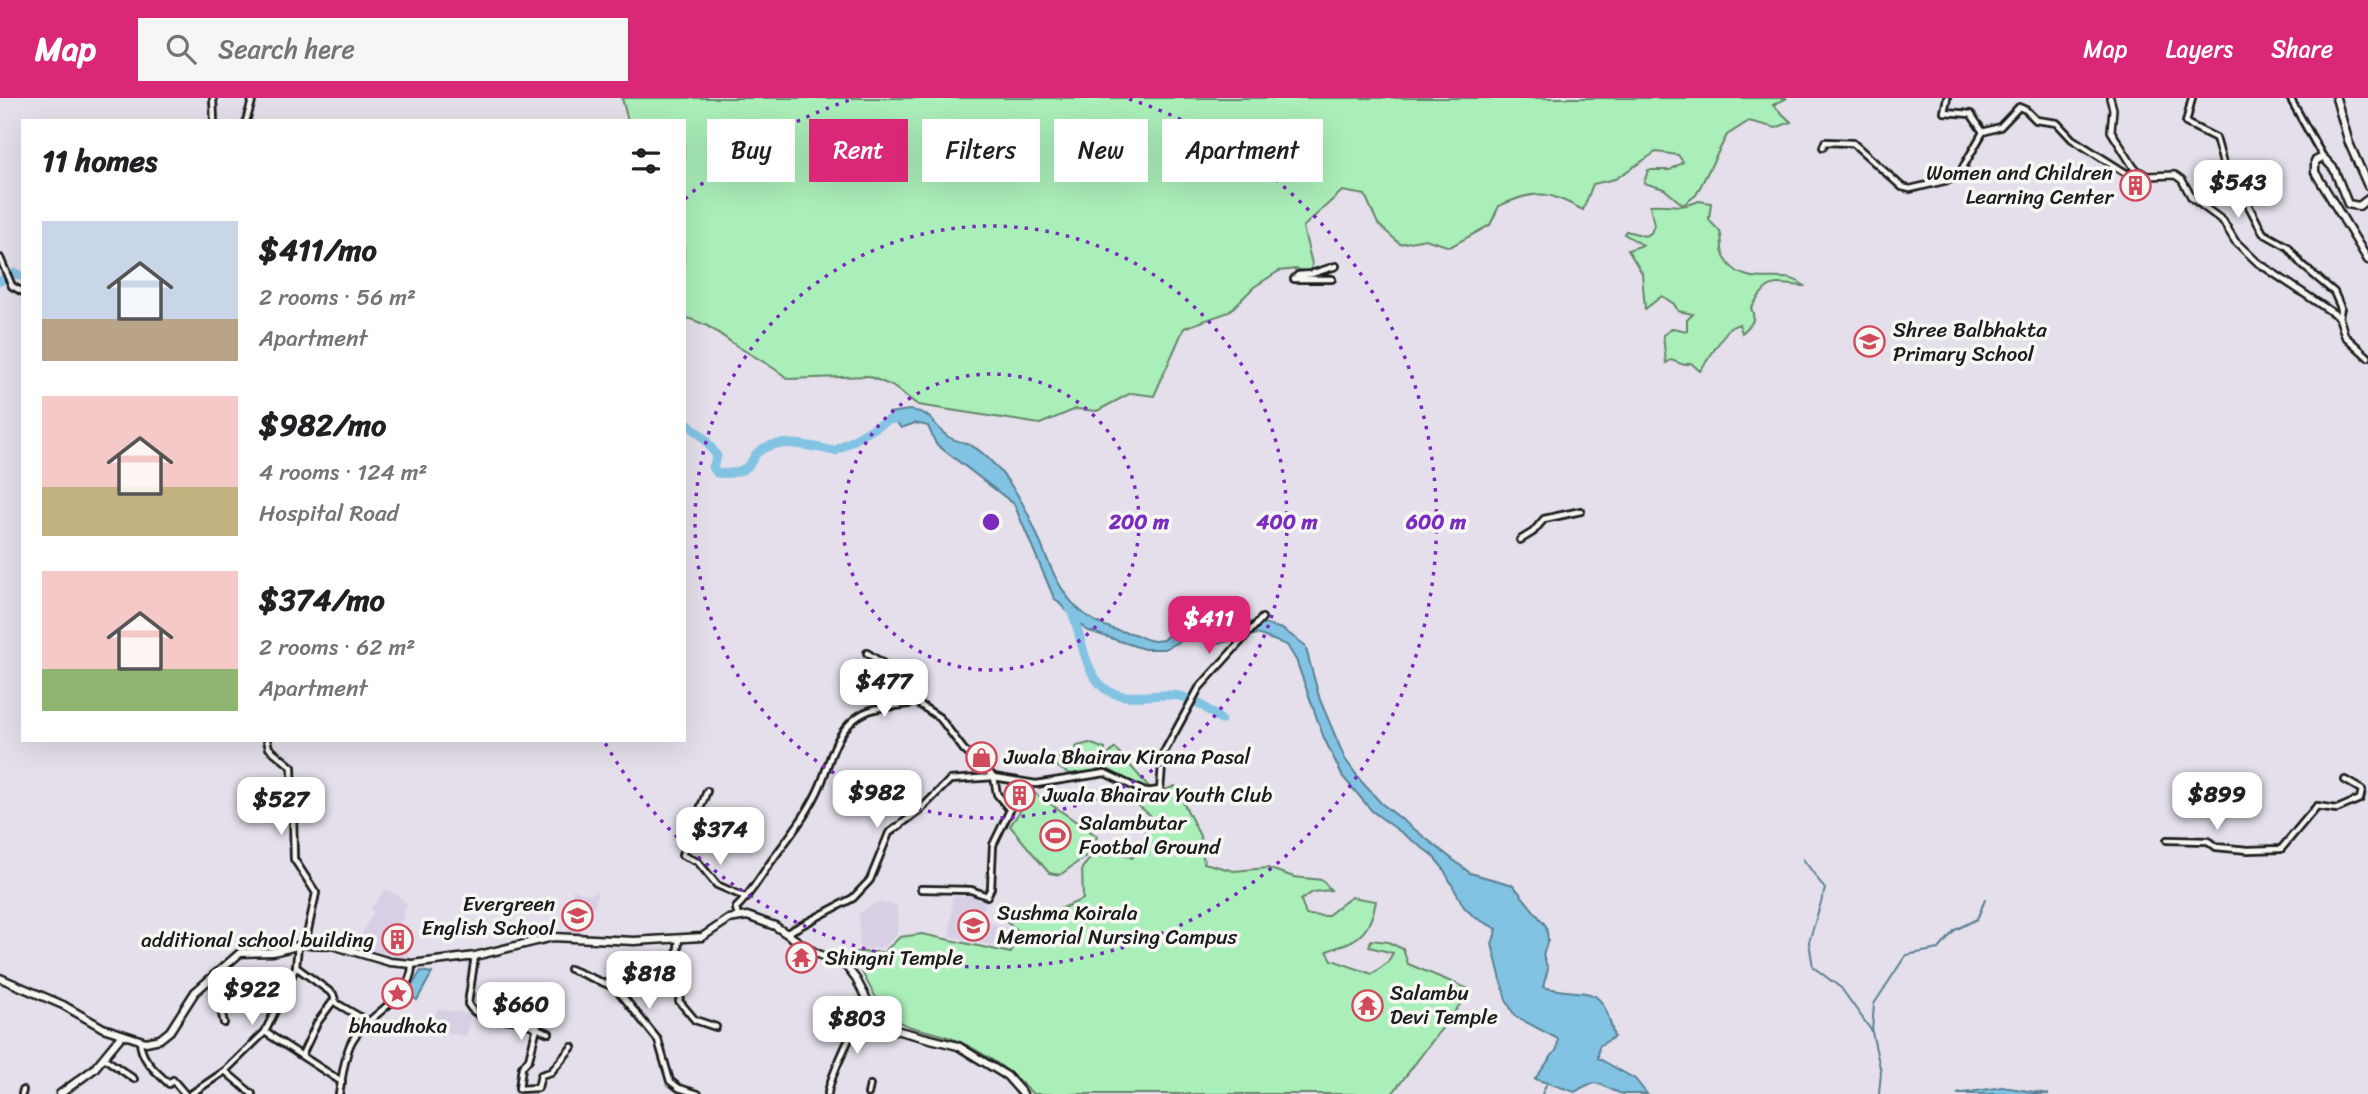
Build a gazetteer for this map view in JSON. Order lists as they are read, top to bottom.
{
  "places": {
    "building": ["Women and Children Learning Center", "Jwala Bhairav Youth Club", "additional school building"],
    "school or university": ["Shree Balbhakta Primary School", "Evergreen English School", "Sushma Koirala Memorial Nursing Campus"],
    "shop": ["Jwala Bhairav Kirana Pasal"],
    "sports": ["Salambutar Footbal Ground"],
    "temple": ["Shingni Temple", "Salambu Devi Temple"],
    "place": ["bhaudhoka"]
  },
  "page": {
    "header": "Map",
    "search": "Search here",
    "nav": ["Map", "Layers", "Share"],
    "chip": [
      "Buy",
      "Rent",
      "Filters",
      "New",
      "Apartment"
    ],
    "heading": "11 homes",
    "price": [
      "$543",
      "$411",
      "$477",
      "$982",
      "$899",
      "$527",
      "$374",
      "$818",
      "$922",
      "$660",
      "$803"
    ],
    "list": [
      {
        "name": "$411/mo",
        "note": "2 rooms · 56 m² · Apartment"
      },
      {
        "name": "$982/mo",
        "note": "4 rooms · 124 m² · Hospital Road"
      },
      {
        "name": "$374/mo",
        "note": "2 rooms · 62 m² · Apartment"
      }
    ]
  },
  "rings": ["200 m", "400 m", "600 m"]
}
